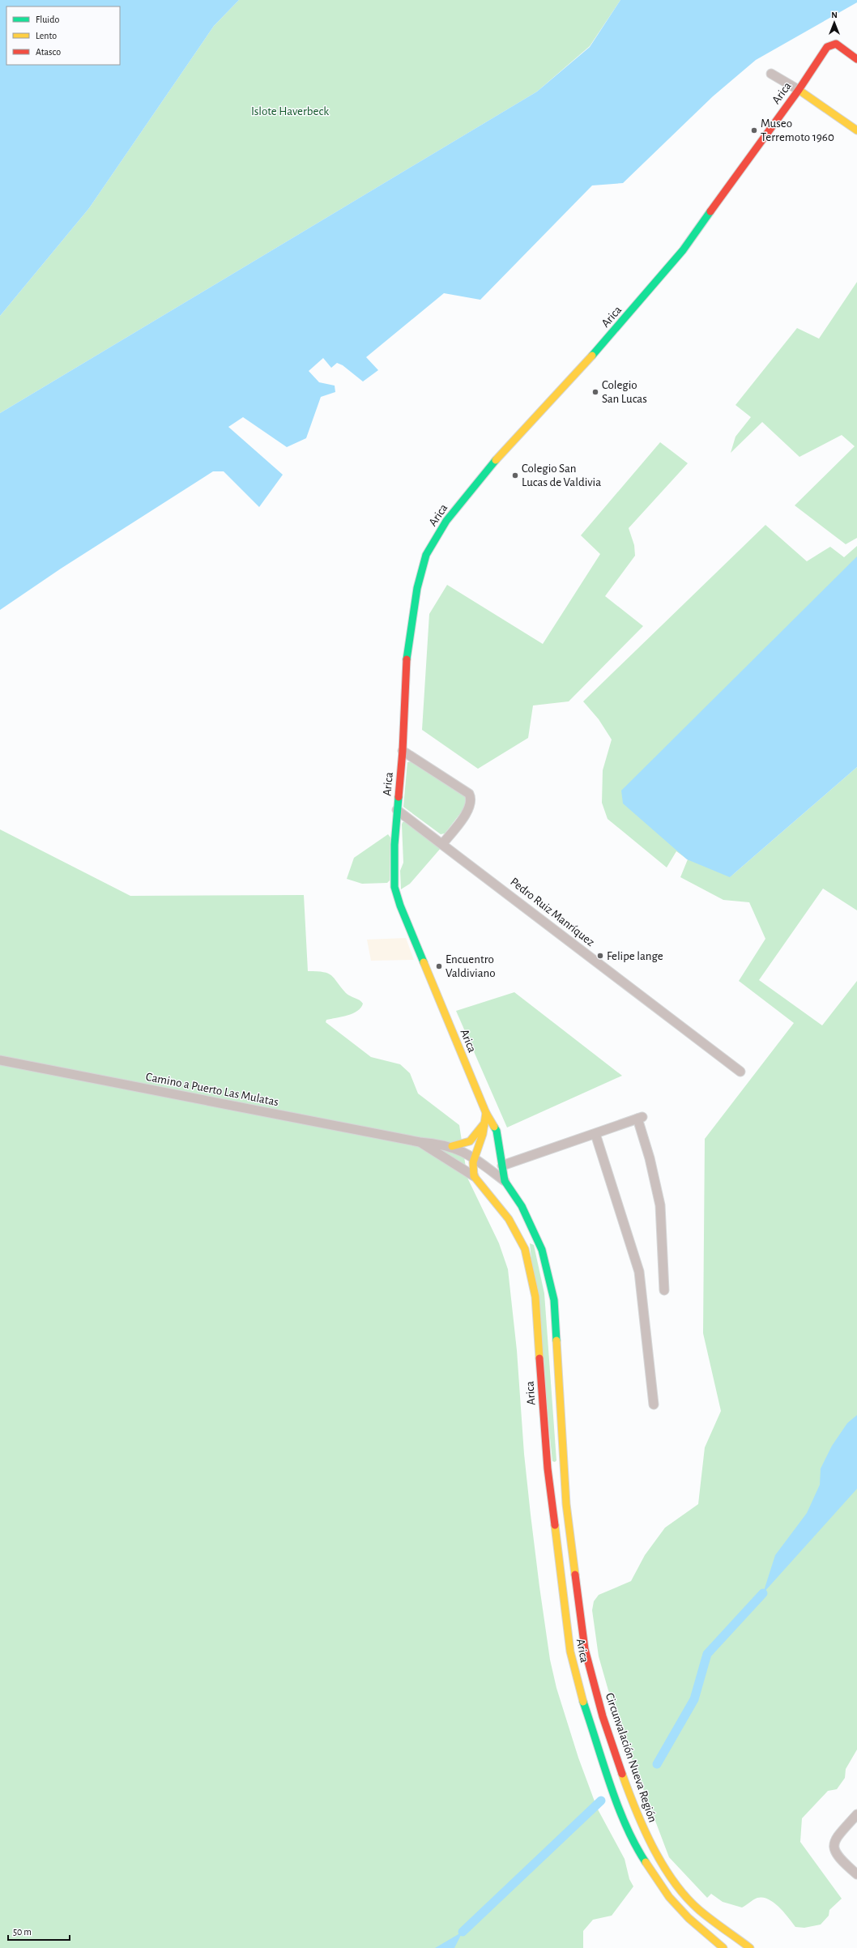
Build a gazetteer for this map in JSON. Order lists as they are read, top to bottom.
{
  "streets": {
    "main road": ["Arica", "Circunvalación Nueva Región"],
    "street": ["Pedro Ruiz Manríquez", "Camino a Puerto Las Mulatas"]
  },
  "crossings": [
    ["Arica", "Pedro Ruiz Manríquez"],
    ["Arica", "Camino a Puerto Las Mulatas"],
    ["Arica", "Circunvalación Nueva Región"]
  ],
  "parks": ["Islote Haverbeck"],
  "places": [
    "Museo Terremoto 1960",
    "Colegio San Lucas",
    "Colegio San Lucas de Valdivia",
    "Felipe lange",
    "Encuentro Valdiviano"
  ],
  "legend": ["Fluido", "Lento", "Atasco"],
  "scale_bar": "50 m",
  "north": "top"
}
